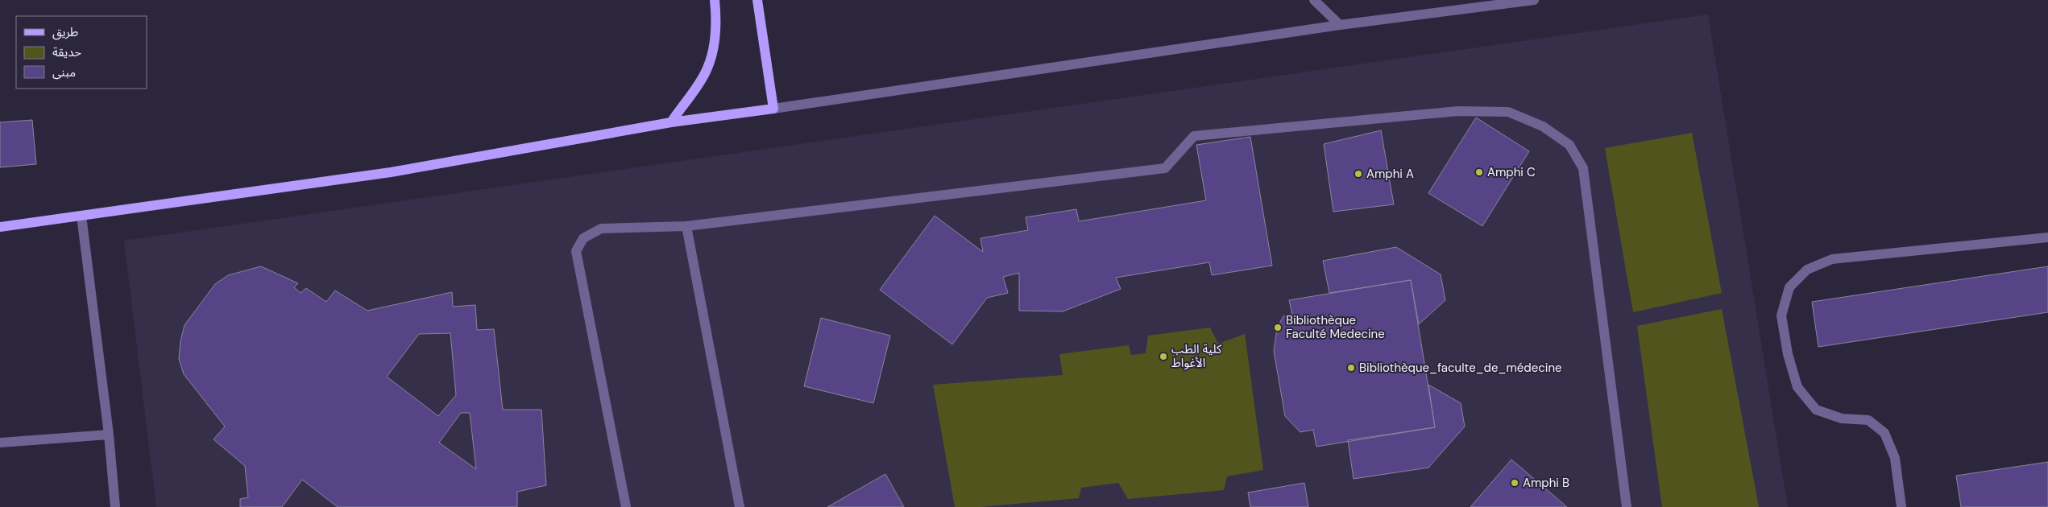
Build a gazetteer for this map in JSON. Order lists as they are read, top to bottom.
{
  "places": [
    "Amphi C",
    "Amphi A",
    "Bibliothèque Faculté Medecine",
    "كلية الطب الأغواط",
    "Bibliothèque_faculte_de_médecine",
    "Amphi B"
  ],
  "legend": ["طريق", "حديقة", "مبنى"]
}
